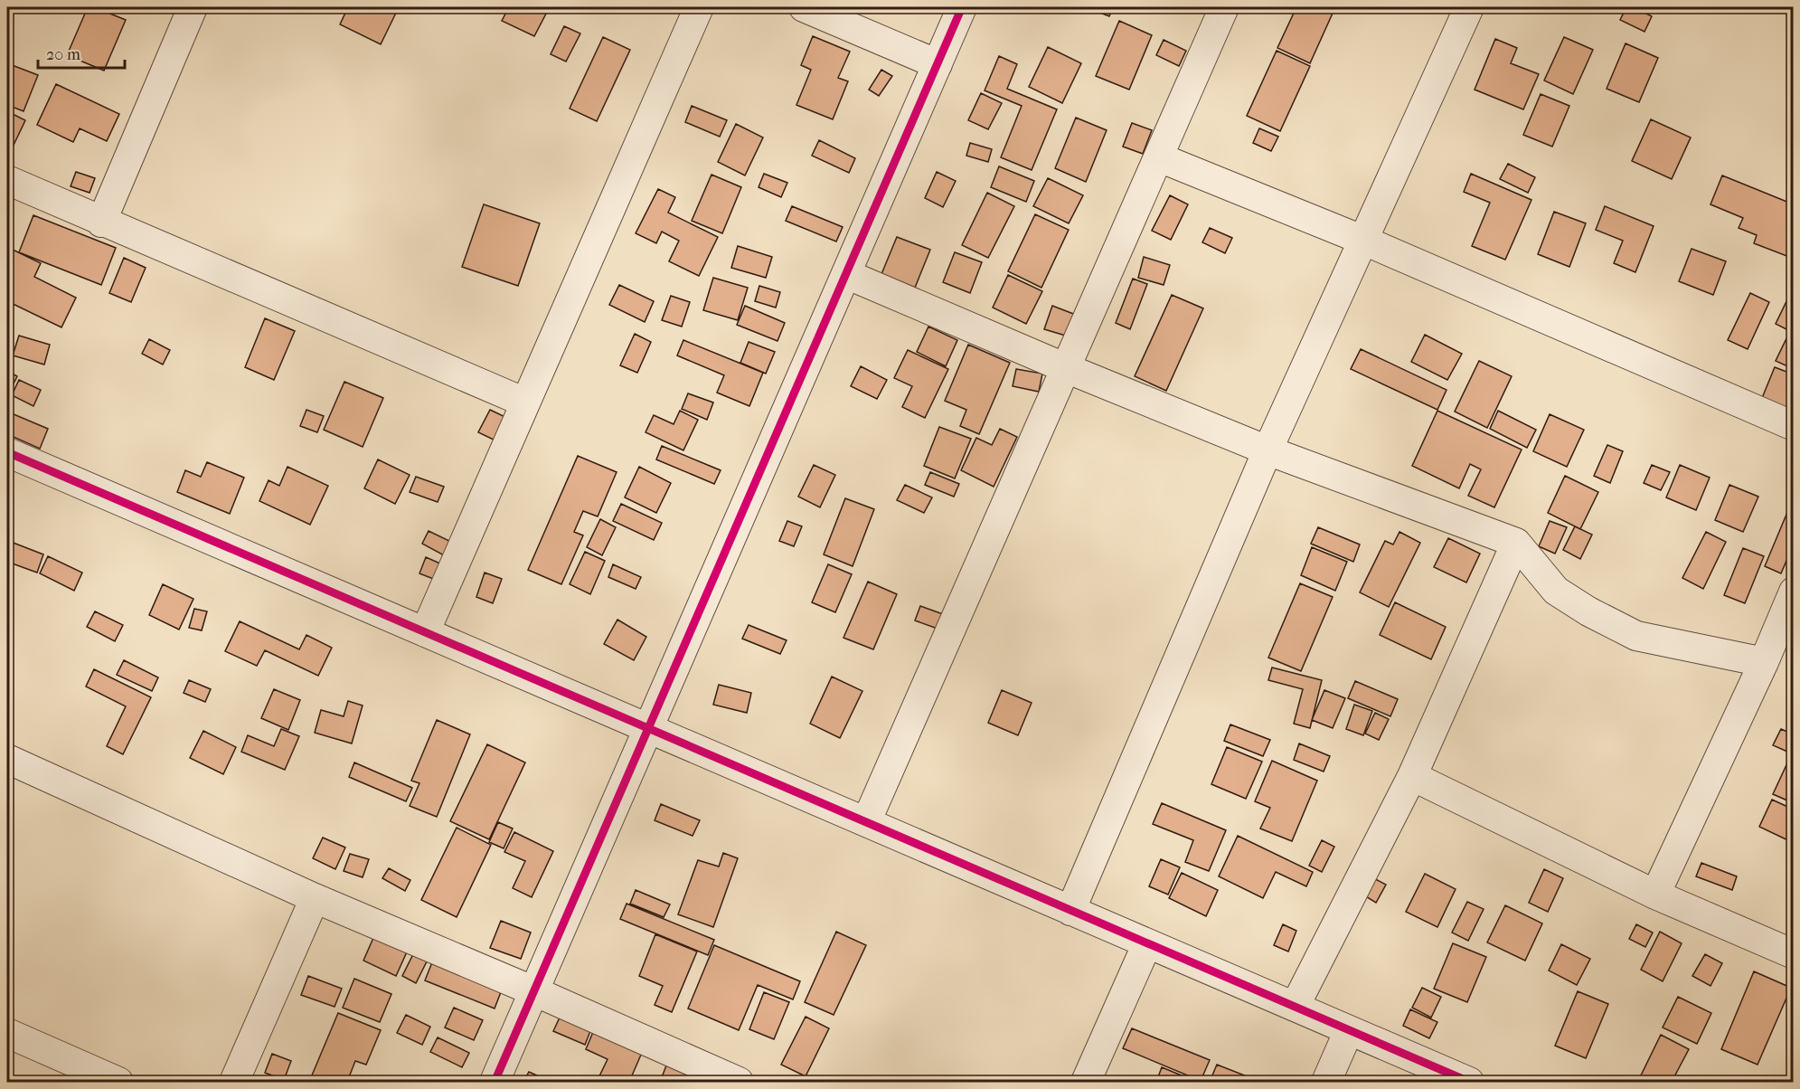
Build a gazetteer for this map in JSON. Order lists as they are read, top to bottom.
{
  "scale_bar": "20 m"
}
